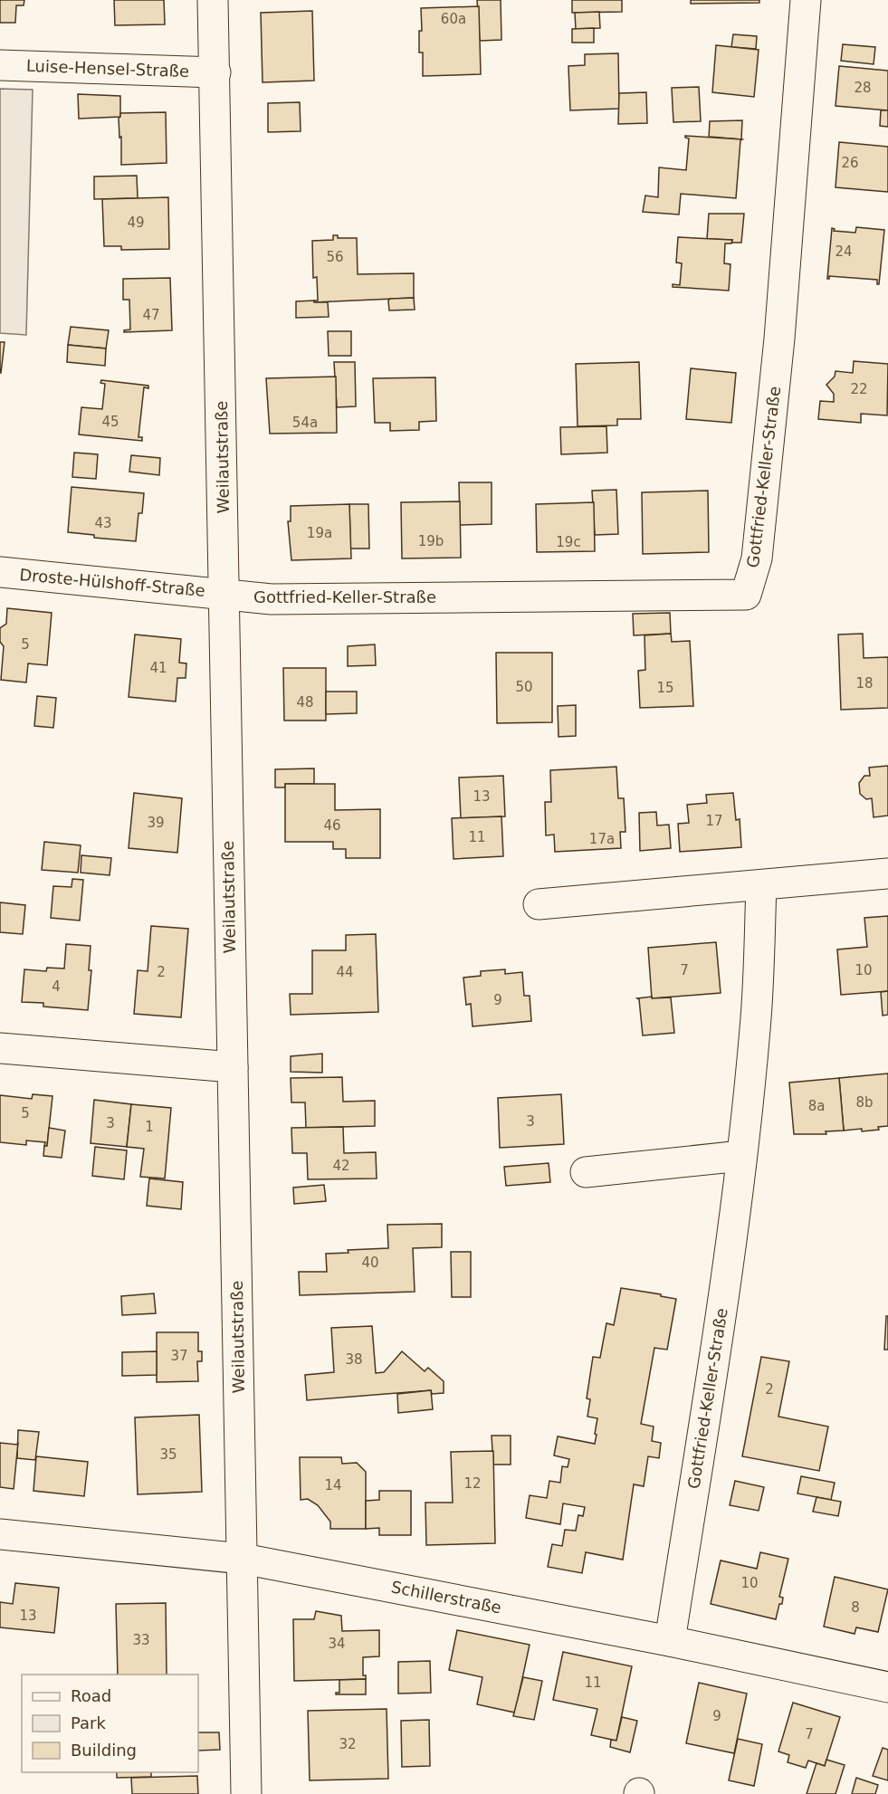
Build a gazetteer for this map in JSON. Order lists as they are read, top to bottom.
{
  "streets": {
    "street": [
      "Luise-Hensel-Straße",
      "Weilautstraße",
      "Gottfried-Keller-Straße",
      "Droste-Hülshoff-Straße",
      "Schillerstraße"
    ]
  },
  "crossings": [
    ["Luise-Hensel-Straße", "Weilautstraße"],
    ["Weilautstraße", "Gottfried-Keller-Straße"],
    ["Weilautstraße", "Droste-Hülshoff-Straße"],
    ["Weilautstraße", "Schillerstraße"],
    ["Gottfried-Keller-Straße", "Droste-Hülshoff-Straße"],
    ["Gottfried-Keller-Straße", "Schillerstraße"]
  ],
  "house_numbers": [
    "60a",
    "28",
    "26",
    "49",
    "24",
    "56",
    "47",
    "22",
    "45",
    "54a",
    "43",
    "19a",
    "19b",
    "19c",
    "5",
    "41",
    "18",
    "50",
    "15",
    "48",
    "13",
    "17",
    "39",
    "46",
    "11",
    "17a",
    "7",
    "10",
    "2",
    "44",
    "4",
    "9",
    "8b",
    "8a",
    "5",
    "3",
    "3",
    "1",
    "42",
    "40",
    "37",
    "38",
    "2",
    "35",
    "12",
    "14",
    "10",
    "8",
    "13",
    "33",
    "34",
    "11",
    "9",
    "7",
    "32"
  ],
  "legend": ["Road", "Park", "Building"]
}
